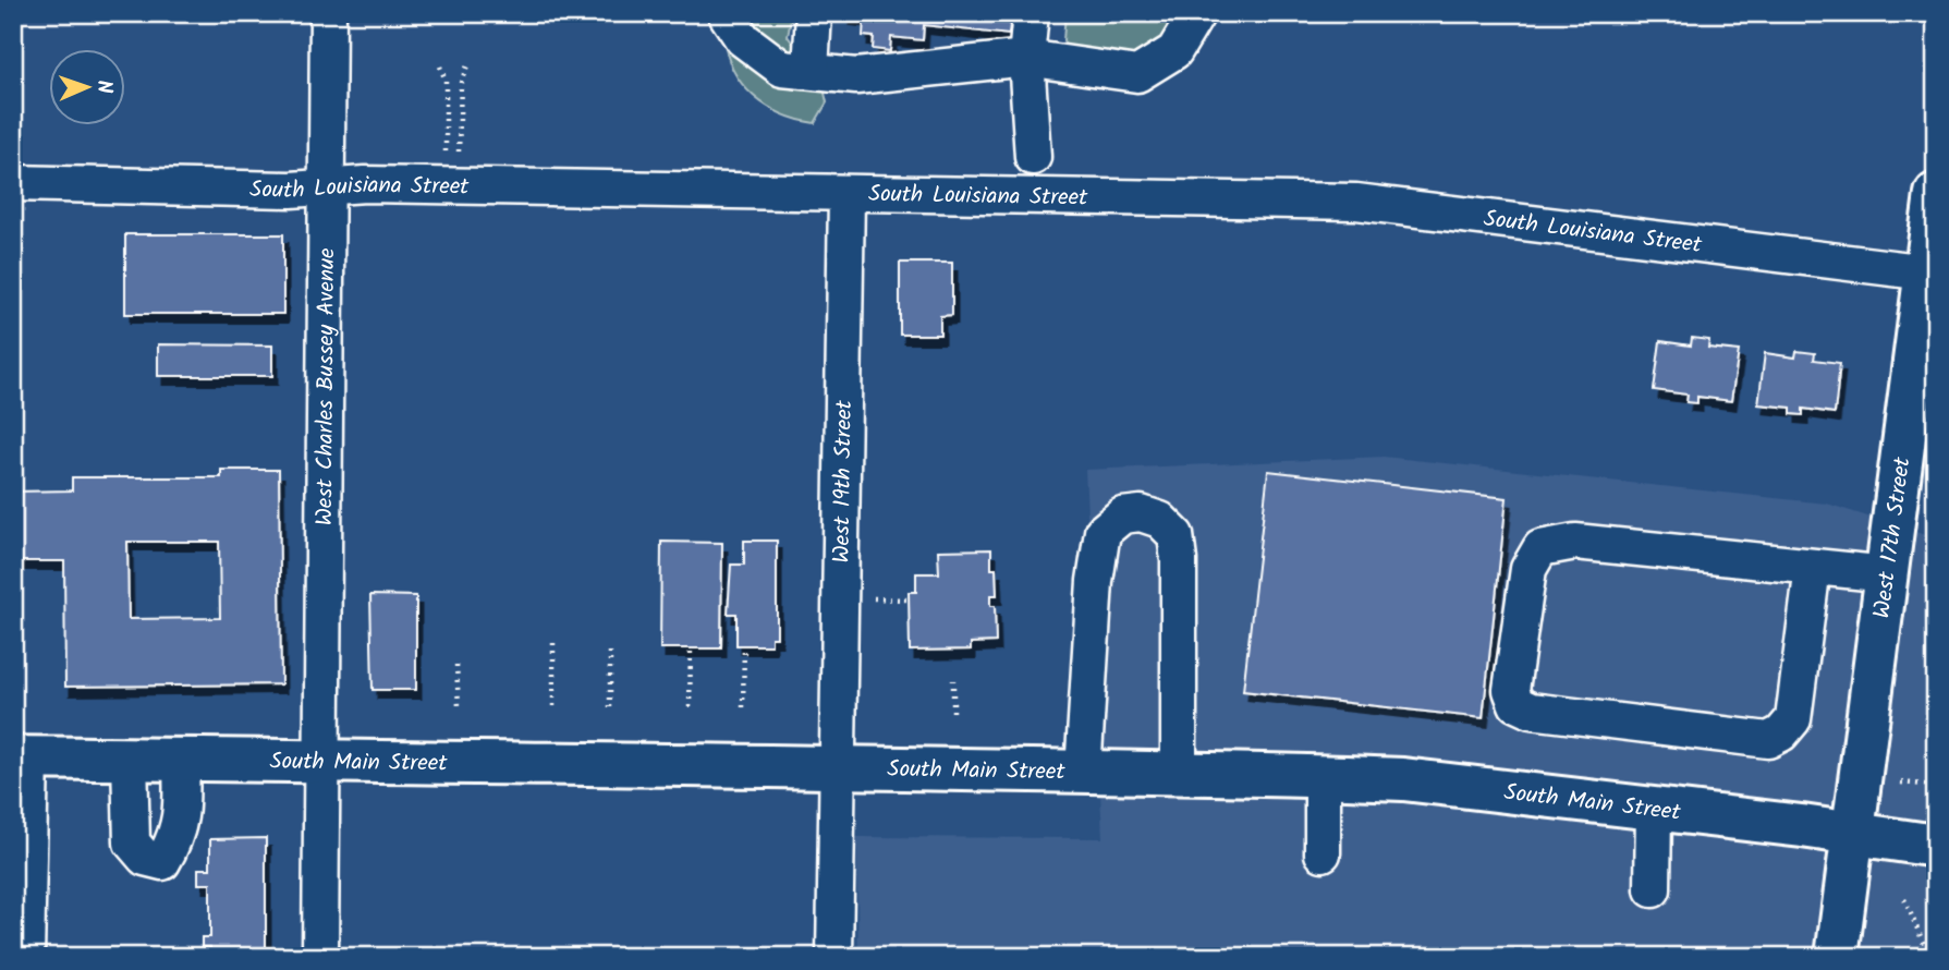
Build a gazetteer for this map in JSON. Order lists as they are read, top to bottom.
{
  "streets": {
    "main road": ["West 17th Street", "South Main Street"],
    "street": ["South Louisiana Street", "West Charles Bussey Avenue", "West 19th Street"]
  },
  "crossings": [
    ["South Louisiana Street", "West Charles Bussey Avenue"],
    ["South Louisiana Street", "West 19th Street"],
    ["South Louisiana Street", "West 17th Street"],
    ["West Charles Bussey Avenue", "South Main Street"],
    ["West 19th Street", "South Main Street"],
    ["West 17th Street", "South Main Street"]
  ],
  "north": "right"
}
